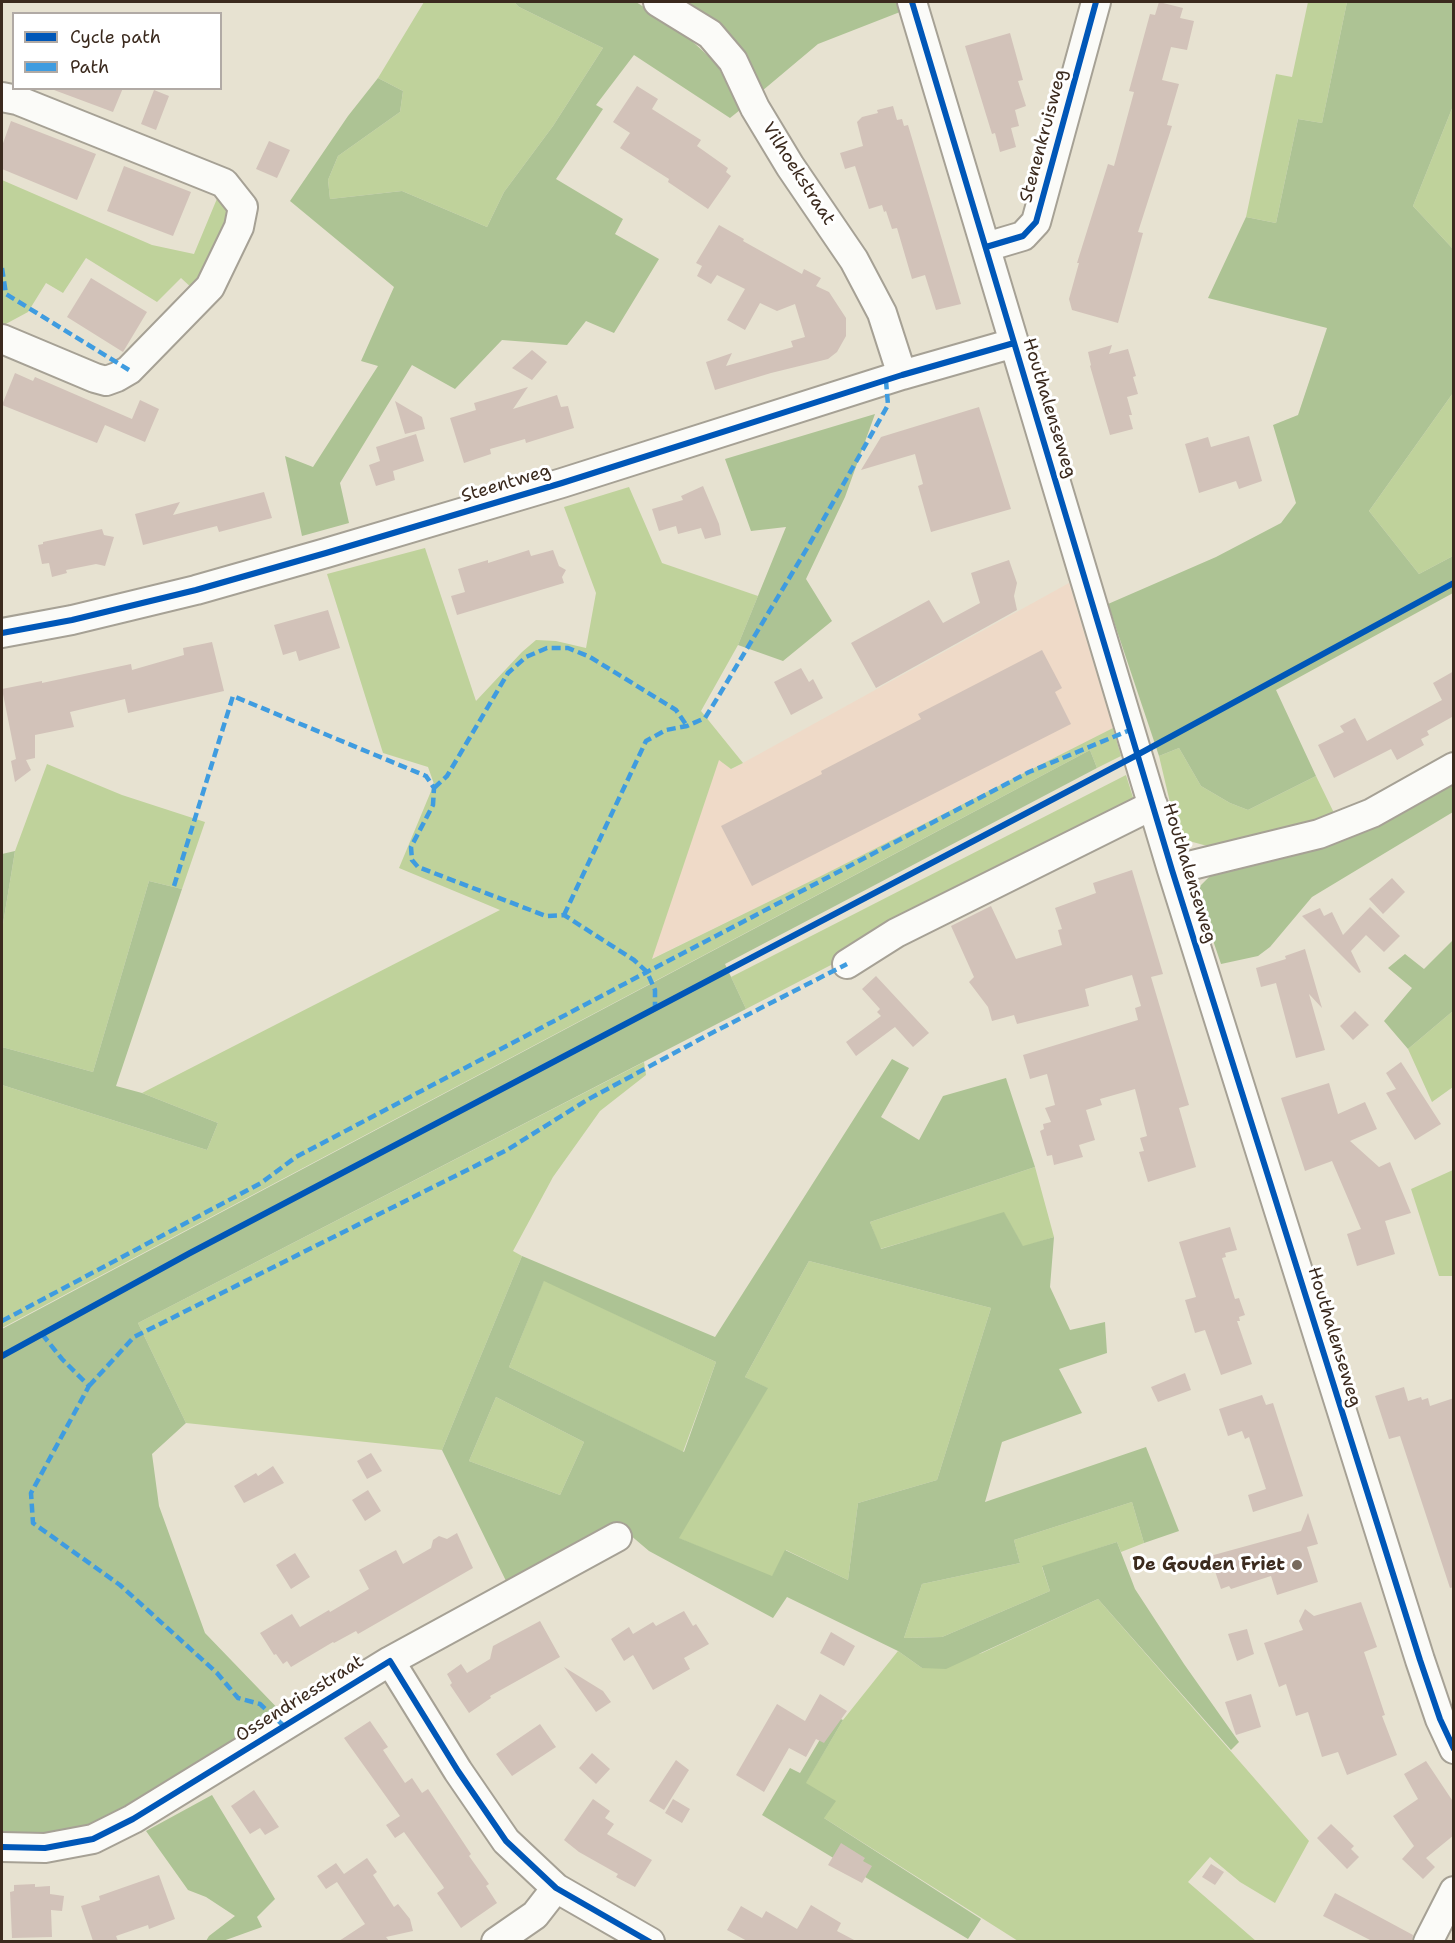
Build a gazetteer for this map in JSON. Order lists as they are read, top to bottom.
{
  "streets": {
    "street": [
      "Stenenkruisweg",
      "Vilhoekstraat",
      "Houthalenseweg",
      "Steentweg",
      "Ossendriesstraat"
    ]
  },
  "crossings": [
    ["Stenenkruisweg", "Houthalenseweg"],
    ["Vilhoekstraat", "Steentweg"],
    ["Houthalenseweg", "Steentweg"]
  ],
  "places": ["De Gouden Friet"],
  "legend": ["Cycle path", "Path"]
}
